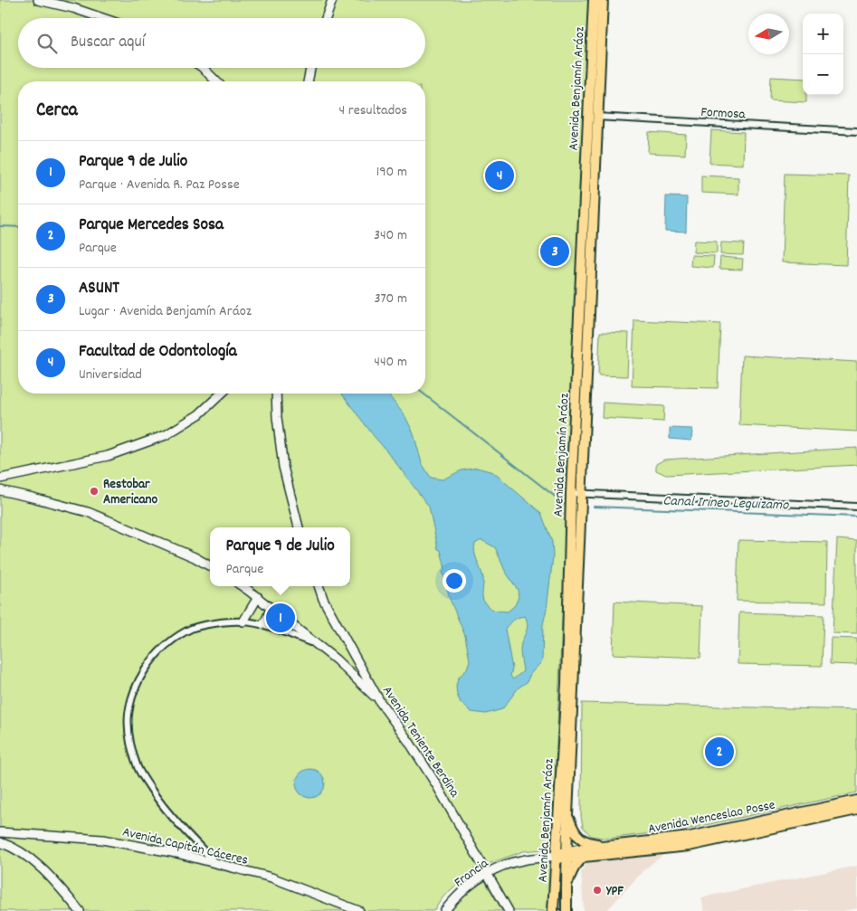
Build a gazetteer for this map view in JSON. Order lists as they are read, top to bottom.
{
  "streets": {
    "main road": ["Avenida Benjamín Aráoz", "Avenida Wenceslao Posse"],
    "street": [
      "Formosa",
      "Avenida Teniente Berdina",
      "Avenida Capitán Cáceres",
      "Francia"
    ]
  },
  "crossings": [
    ["Avenida Benjamín Aráoz", "Formosa"],
    ["Avenida Benjamín Aráoz", "Avenida Wenceslao Posse"],
    ["Avenida Teniente Berdina", "Francia"],
    ["Avenida Wenceslao Posse", "Francia"]
  ],
  "water": ["Canal Irineo Leguizamo"],
  "places": ["Restobar Americano", "YPF"],
  "north": "left",
  "page": {
    "map_buttons": ["+", "−"],
    "search": "Buscar aquí",
    "heading": ["Cerca", "4 resultados"],
    "list": [
      {
        "mark": "1",
        "name": "Parque 9 de Julio",
        "note": "Parque · Avenida R. Paz Posse",
        "value": "190 m"
      },
      {
        "mark": "2",
        "name": "Parque Mercedes Sosa",
        "note": "Parque",
        "value": "340 m"
      },
      {
        "mark": "3",
        "name": "ASUNT",
        "note": "Lugar · Avenida Benjamín Aráoz",
        "value": "370 m"
      },
      {
        "mark": "4",
        "name": "Facultad de Odontología",
        "note": "Universidad",
        "value": "440 m"
      }
    ],
    "pins": [
      "4",
      "3",
      "1",
      "2"
    ],
    "popup": ["Parque 9 de Julio", "Parque"]
  }
}
